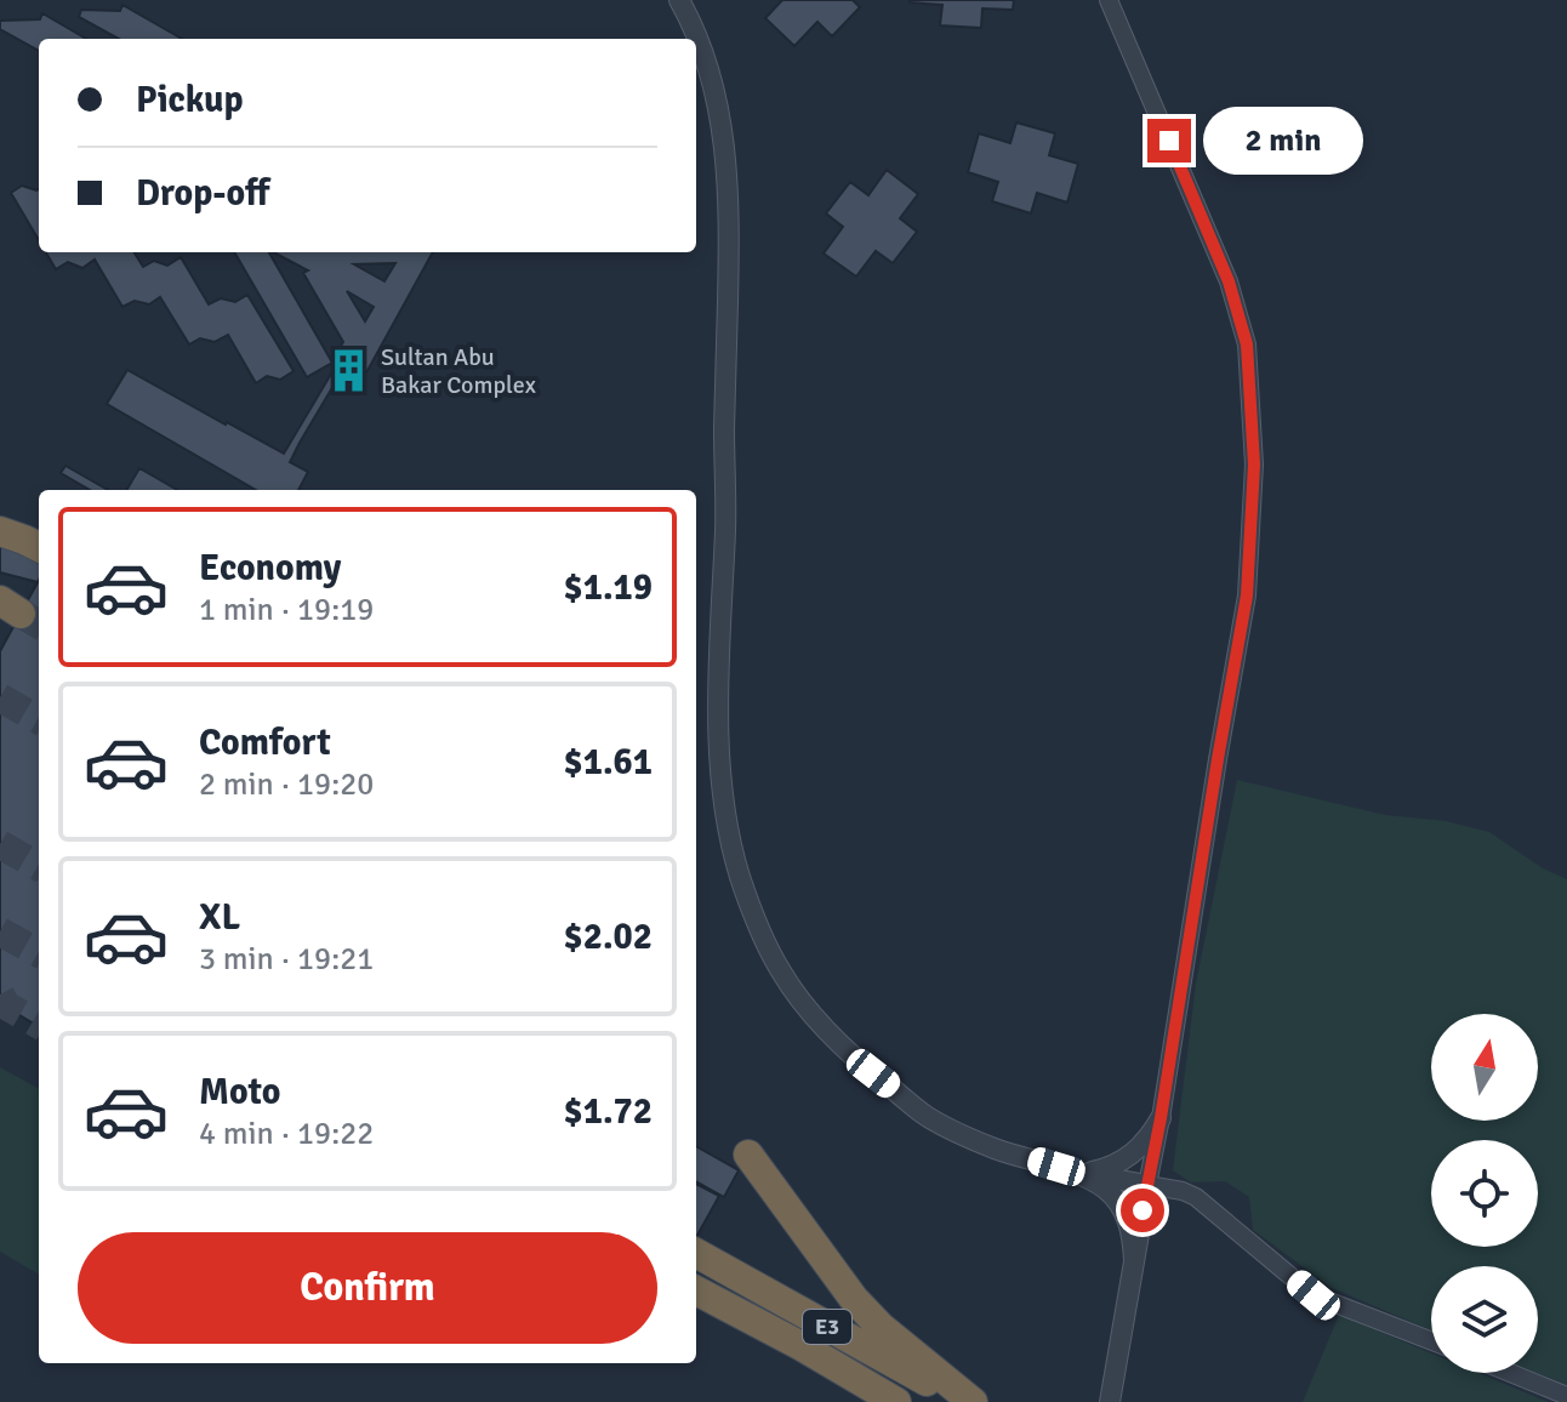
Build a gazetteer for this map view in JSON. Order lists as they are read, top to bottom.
{
  "streets": {
    "highway": ["E3"]
  },
  "places": {
    "building": ["Sultan Abu Bakar Complex"]
  },
  "north": "top",
  "page": {
    "banner": ["Pickup", "Drop-off"],
    "bubble": "2 min",
    "list": [
      {
        "name": "Economy",
        "note": "1 min · 19:19",
        "value": "$1.19"
      },
      {
        "name": "Comfort",
        "note": "2 min · 19:20",
        "value": "$1.61"
      },
      {
        "name": "XL",
        "note": "3 min · 19:21",
        "value": "$2.02"
      },
      {
        "name": "Moto",
        "note": "4 min · 19:22",
        "value": "$1.72"
      }
    ],
    "buttons": "Confirm"
  }
}
